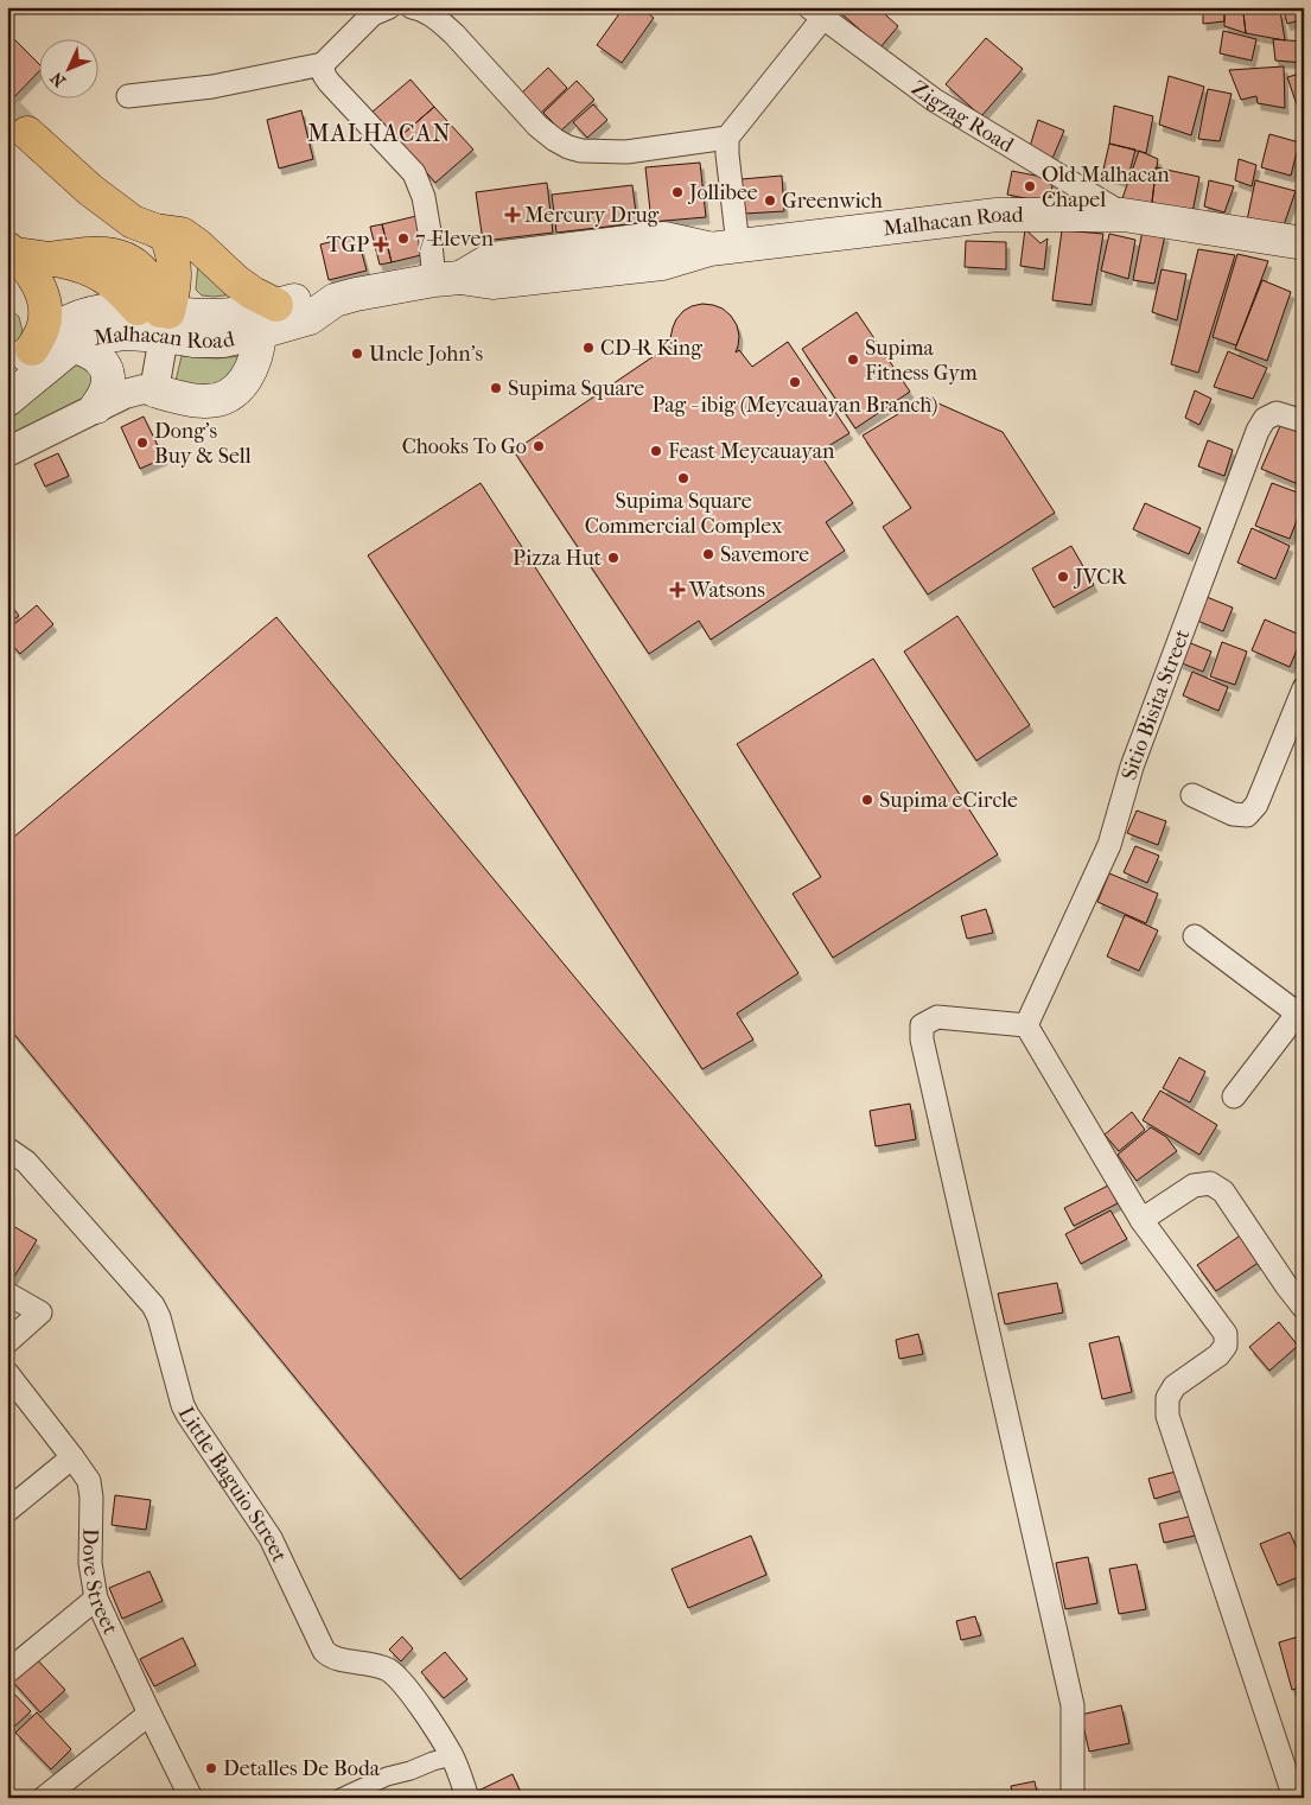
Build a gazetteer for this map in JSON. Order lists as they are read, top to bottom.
{
  "streets": {
    "main road": ["Malhacan Road"],
    "street": [
      "Zigzag Road",
      "Sitio Bisita Street",
      "Little Baguio Street",
      "Dove Street"
    ]
  },
  "crossings": [
    ["Zigzag Road", "Malhacan Road"]
  ],
  "districts": ["MALHACAN"],
  "places": {
    "other": [
      "Old Malhacan Chapel",
      "Jollibee",
      "Greenwich",
      "7-Eleven",
      "CD-R King",
      "Uncle John's",
      "Supima Fitness Gym",
      "Pag - ibig (Meycauayan Branch)",
      "Supima Square",
      "Dong's Buy & Sell",
      "Chooks To Go",
      "Feast Meycauayan",
      "Supima Square Commercial Complex",
      "Savemore",
      "Pizza Hut",
      "JVCR",
      "Supima eCircle",
      "Detalles De Boda"
    ],
    "health": ["Mercury Drug", "TGP", "Watsons"]
  },
  "north": "bottom left"
}
